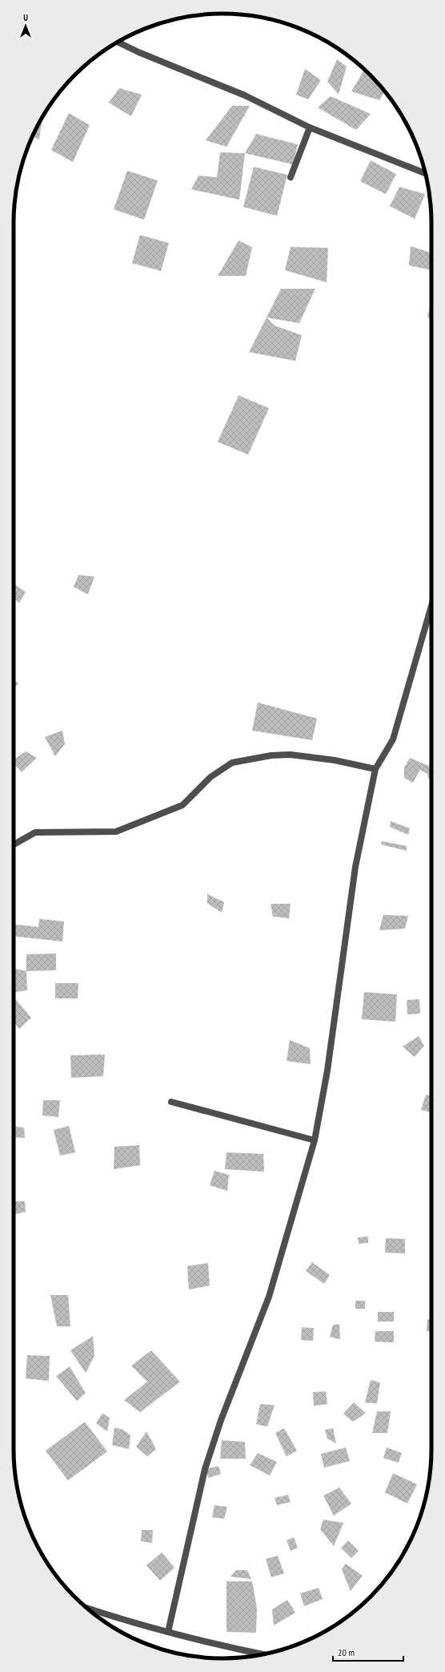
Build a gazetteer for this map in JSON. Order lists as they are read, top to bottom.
{
  "scale_bar": "20 m",
  "north": "top"
}
